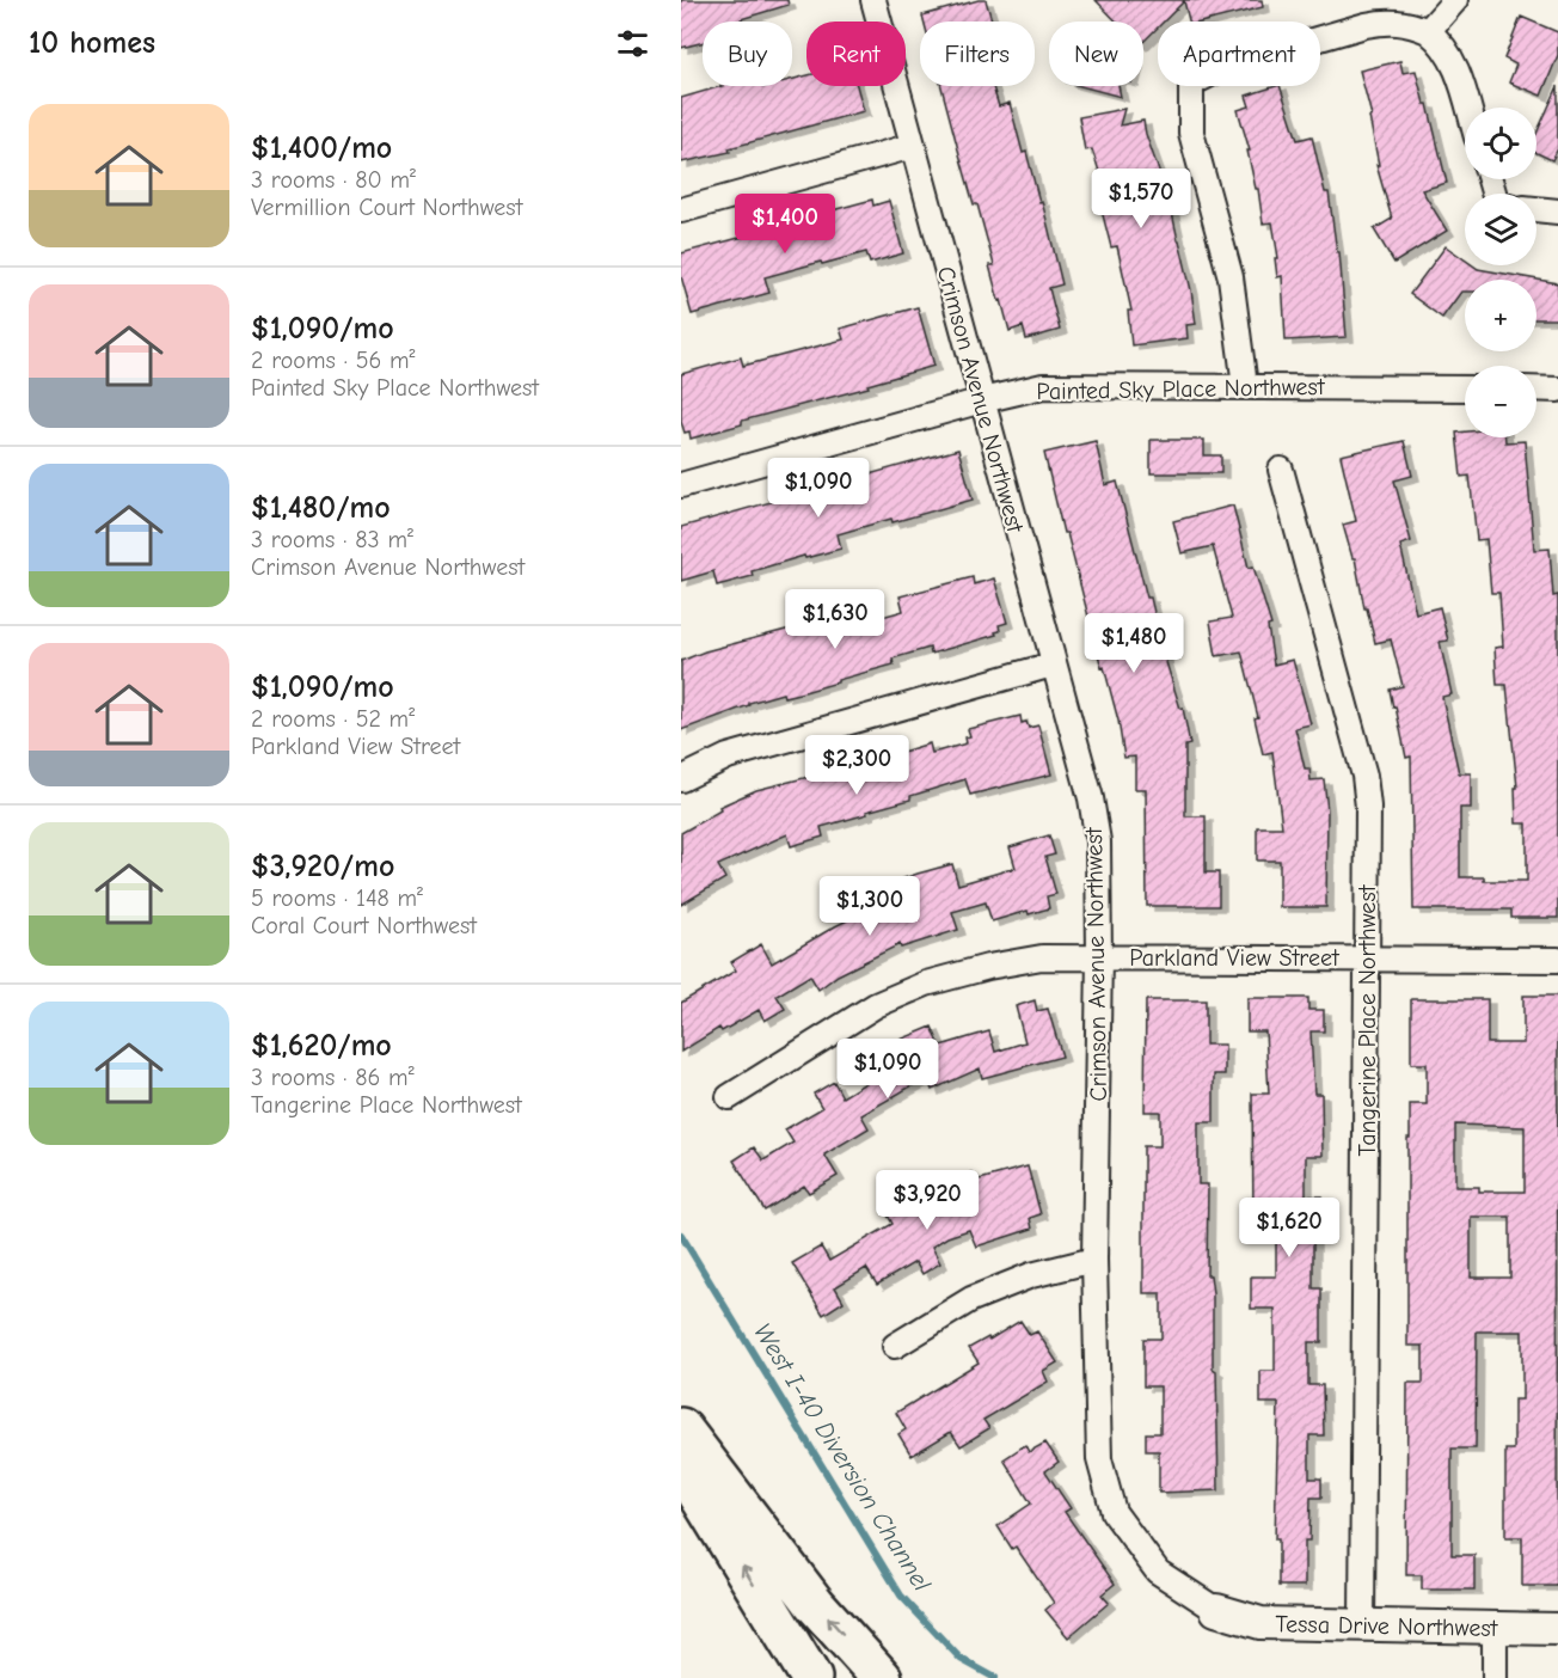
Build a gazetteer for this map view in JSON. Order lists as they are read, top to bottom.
{
  "streets": {
    "street": [
      "Painted Sky Place Northwest",
      "Crimson Avenue Northwest",
      "Parkland View Street",
      "Tangerine Place Northwest",
      "Tessa Drive Northwest"
    ]
  },
  "crossings": [
    ["Painted Sky Place Northwest", "Crimson Avenue Northwest"],
    ["Crimson Avenue Northwest", "Parkland View Street"],
    ["Crimson Avenue Northwest", "Tessa Drive Northwest"],
    ["Parkland View Street", "Tangerine Place Northwest"],
    ["Tangerine Place Northwest", "Tessa Drive Northwest"]
  ],
  "water": ["West I-40 Diversion Channel"],
  "page": {
    "heading": "10 homes",
    "chip": [
      "Buy",
      "Rent",
      "Filters",
      "New",
      "Apartment"
    ],
    "list": [
      {
        "name": "$1,400/mo",
        "note": "3 rooms · 80 m² · Vermillion Court Northwest"
      },
      {
        "name": "$1,090/mo",
        "note": "2 rooms · 56 m² · Painted Sky Place Northwest"
      },
      {
        "name": "$1,480/mo",
        "note": "3 rooms · 83 m² · Crimson Avenue Northwest"
      },
      {
        "name": "$1,090/mo",
        "note": "2 rooms · 52 m² · Parkland View Street"
      },
      {
        "name": "$3,920/mo",
        "note": "5 rooms · 148 m² · Coral Court Northwest"
      },
      {
        "name": "$1,620/mo",
        "note": "3 rooms · 86 m² · Tangerine Place Northwest"
      }
    ],
    "map_buttons": ["+", "−"],
    "price": [
      "$1,570",
      "$1,400",
      "$1,090",
      "$1,630",
      "$1,480",
      "$2,300",
      "$1,300",
      "$1,090",
      "$3,920",
      "$1,620"
    ]
  }
}
